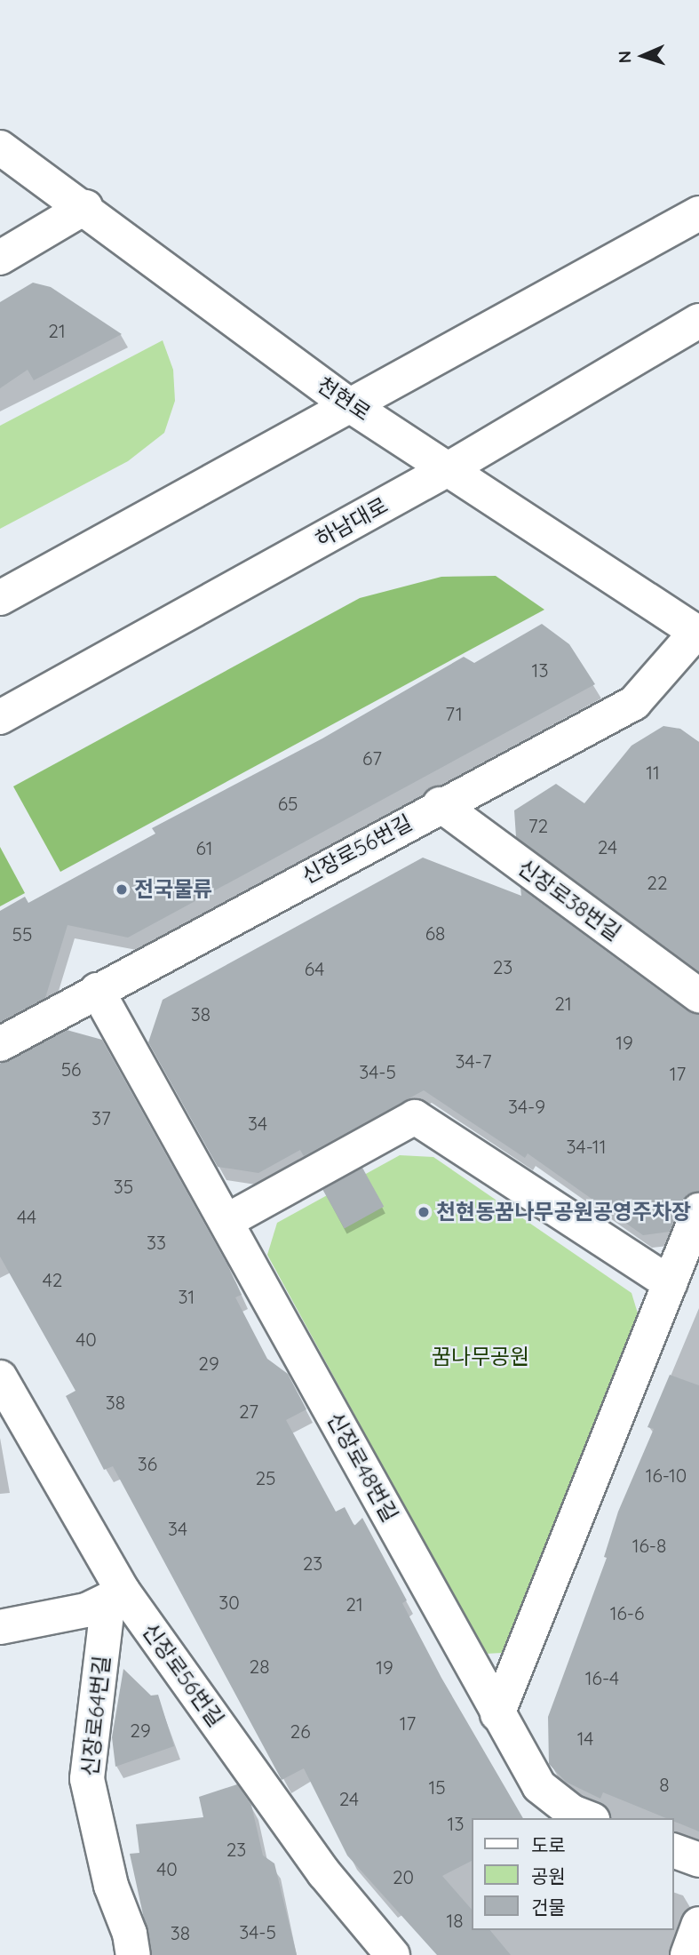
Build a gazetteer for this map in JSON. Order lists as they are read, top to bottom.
{
  "streets": {
    "street": [
      "천현로",
      "하남대로",
      "신장로56번길",
      "신장로38번길",
      "신장로48번길",
      "신장로64번길"
    ]
  },
  "crossings": [
    ["천현로", "하남대로"],
    ["천현로", "신장로56번길"],
    ["신장로56번길", "신장로38번길"],
    ["신장로56번길", "신장로48번길"],
    ["신장로56번길", "신장로64번길"]
  ],
  "parks": ["꿈나무공원"],
  "places": ["전국물류", "천현동꿈나무공원공영주차장"],
  "house_numbers": [
    "21",
    "13",
    "71",
    "67",
    "11",
    "65",
    "72",
    "24",
    "61",
    "22",
    "68",
    "55",
    "23",
    "64",
    "21",
    "38",
    "19",
    "34-7",
    "56",
    "34-5",
    "17",
    "34-9",
    "37",
    "34",
    "34-11",
    "35",
    "44",
    "33",
    "42",
    "31",
    "40",
    "29",
    "38",
    "27",
    "36",
    "16-10",
    "25",
    "34",
    "16-8",
    "23",
    "30",
    "21",
    "16-6",
    "28",
    "19",
    "16-4",
    "17",
    "29",
    "26",
    "14",
    "8",
    "15",
    "24",
    "13",
    "23",
    "40",
    "20",
    "18",
    "34-5",
    "38"
  ],
  "legend": ["도로", "공원", "건물"],
  "north": "left"
}
